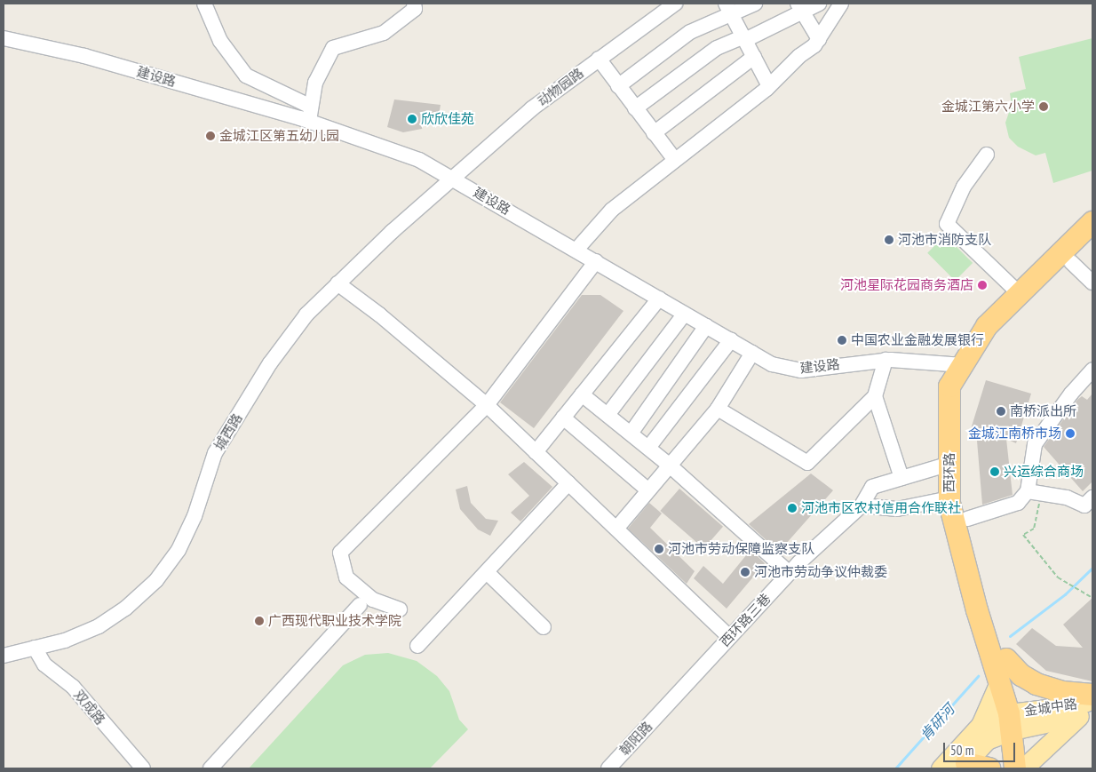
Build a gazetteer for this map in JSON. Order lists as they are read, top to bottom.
{
  "streets": {
    "highway": ["西环路"],
    "main road": ["金城中路"],
    "street": [
      "建设路",
      "动物园路",
      "城西路",
      "西环路三巷",
      "双成路",
      "朝阳路"
    ]
  },
  "crossings": [
    ["建设路", "动物园路"],
    ["建设路", "城西路"],
    ["建设路", "西环路"],
    ["动物园路", "城西路"],
    ["城西路", "双成路"],
    ["西环路", "西环路三巷"],
    ["西环路", "金城中路"],
    ["西环路三巷", "朝阳路"]
  ],
  "water": ["肯研河"],
  "places": [
    "金城江第六小学",
    "欣欣佳苑",
    "金城江区第五幼儿园",
    "河池市消防支队",
    "河池星际花园商务酒店",
    "中国农业金融发展银行",
    "南桥派出所",
    "金城江南桥市场",
    "兴运综合商场",
    "河池市区农村信用合作联社",
    "河池市劳动保障监察支队",
    "河池市劳动争议仲裁委",
    "广西现代职业技术学院"
  ],
  "scale_bar": "50 m"
}
